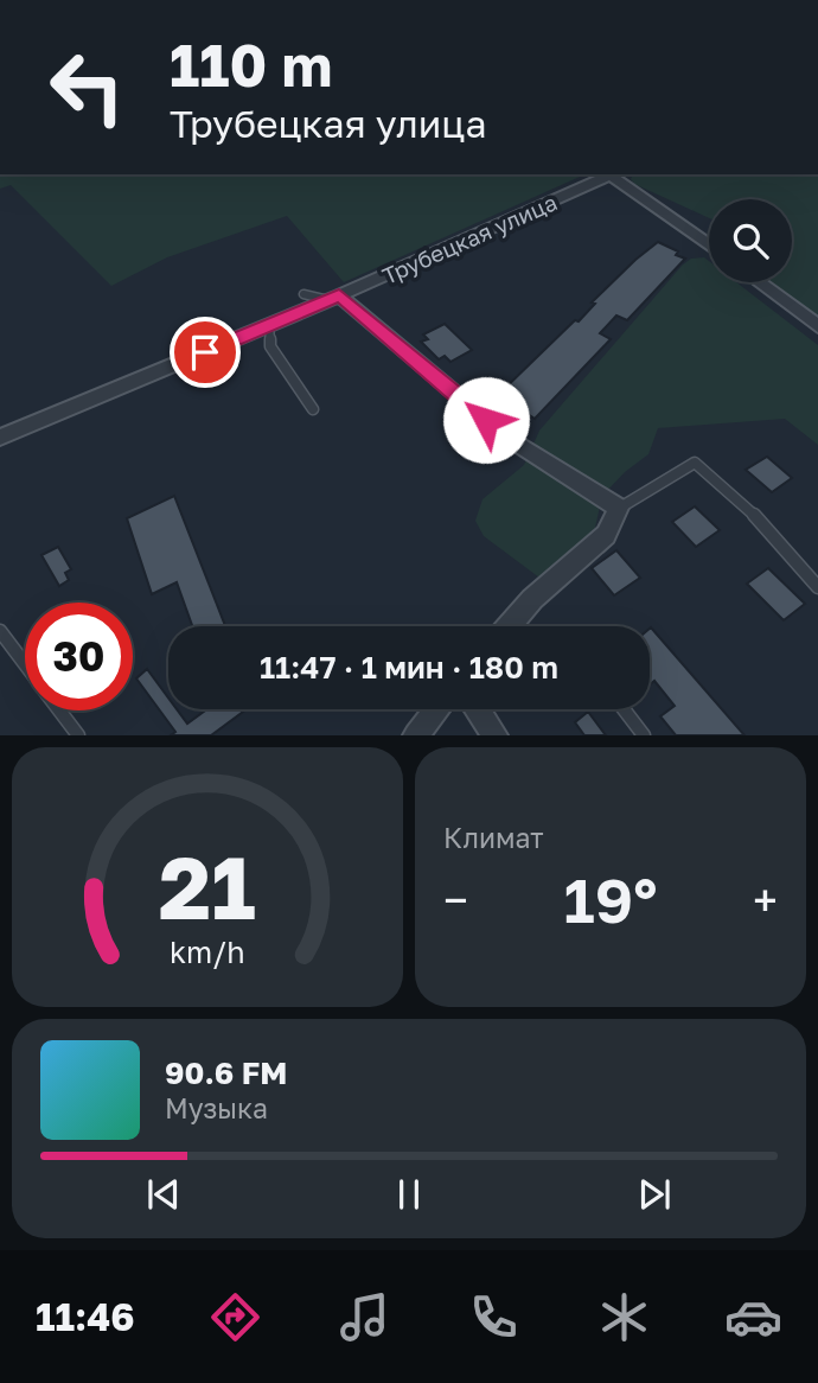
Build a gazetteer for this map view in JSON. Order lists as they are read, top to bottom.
{
  "streets": {
    "street": ["Трубецкая улица"]
  },
  "page": {
    "turn": ["110 m", "Трубецкая улица"],
    "limit": "30",
    "trip": "11:47 · 1 мин · 180 m",
    "tile": "Климат",
    "heat": ["−", "19°", "+"],
    "song": ["90.6 FM", "Музыка"],
    "tabs": "11:46",
    "gauge": ["21", "km/h"]
  }
}
